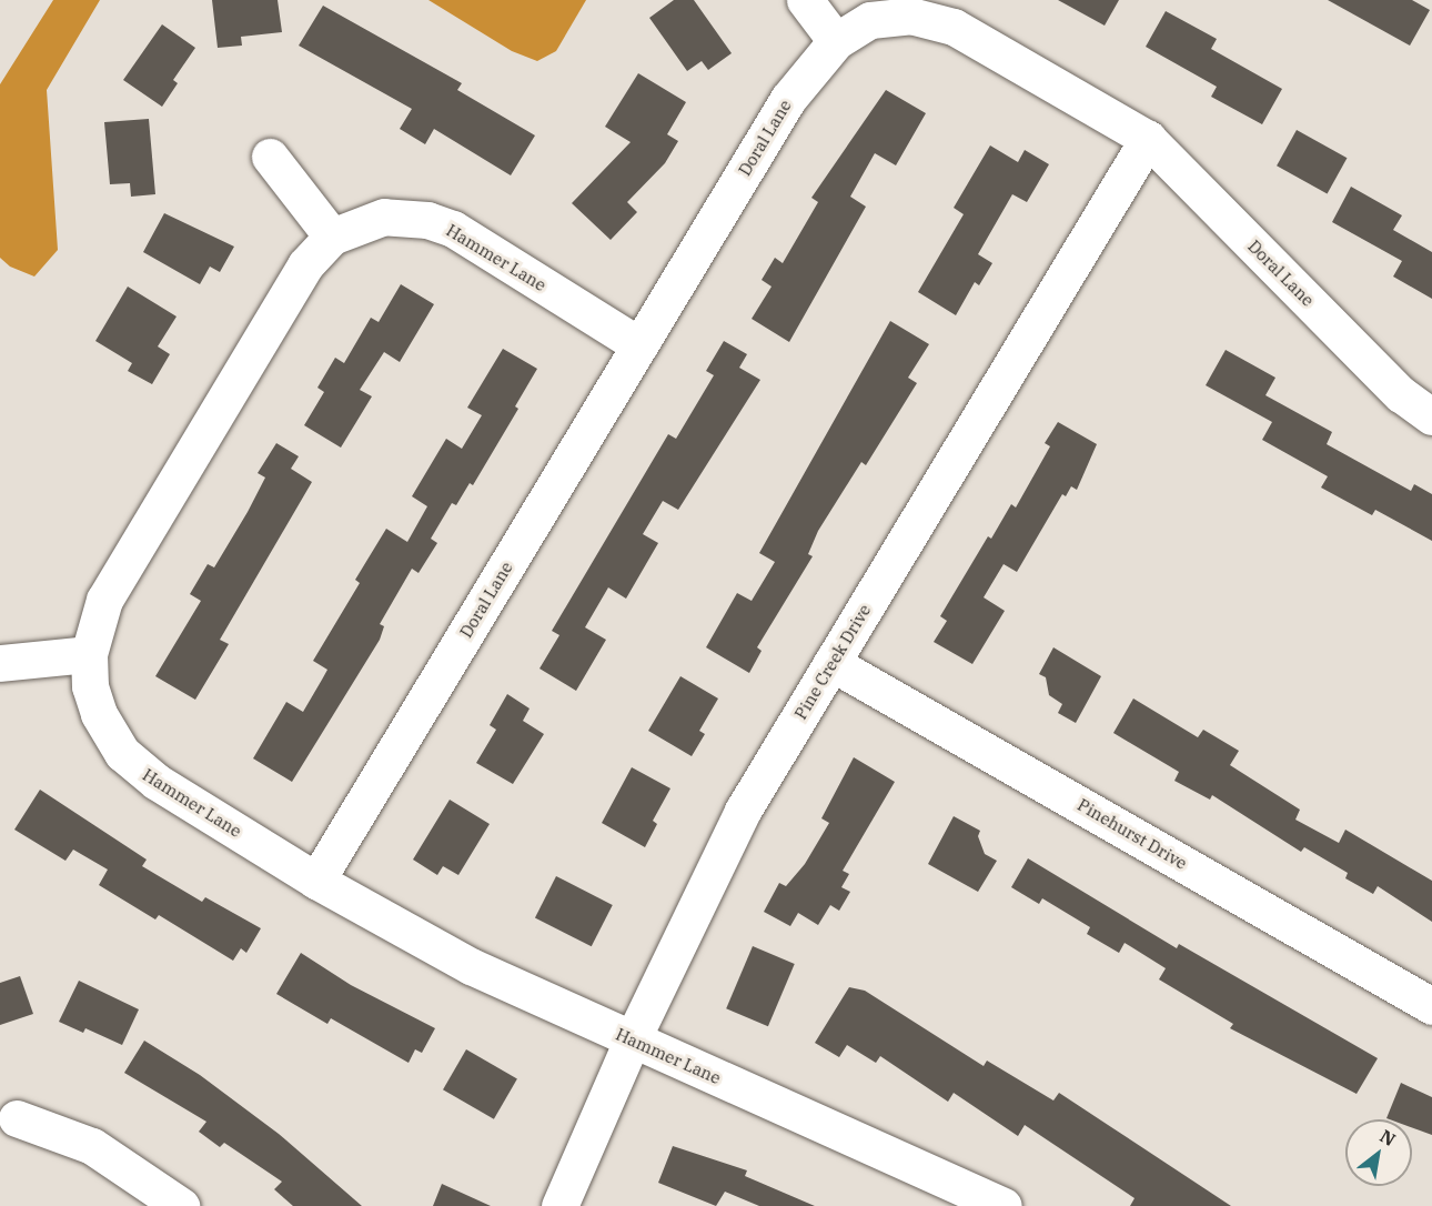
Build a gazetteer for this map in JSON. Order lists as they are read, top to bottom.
{
  "streets": {
    "street": [
      "Doral Lane",
      "Hammer Lane",
      "Pine Creek Drive",
      "Pinehurst Drive"
    ]
  },
  "crossings": [
    ["Doral Lane", "Hammer Lane"],
    ["Doral Lane", "Pine Creek Drive"],
    ["Hammer Lane", "Pine Creek Drive"],
    ["Pine Creek Drive", "Pinehurst Drive"]
  ],
  "north": "top right"
}
